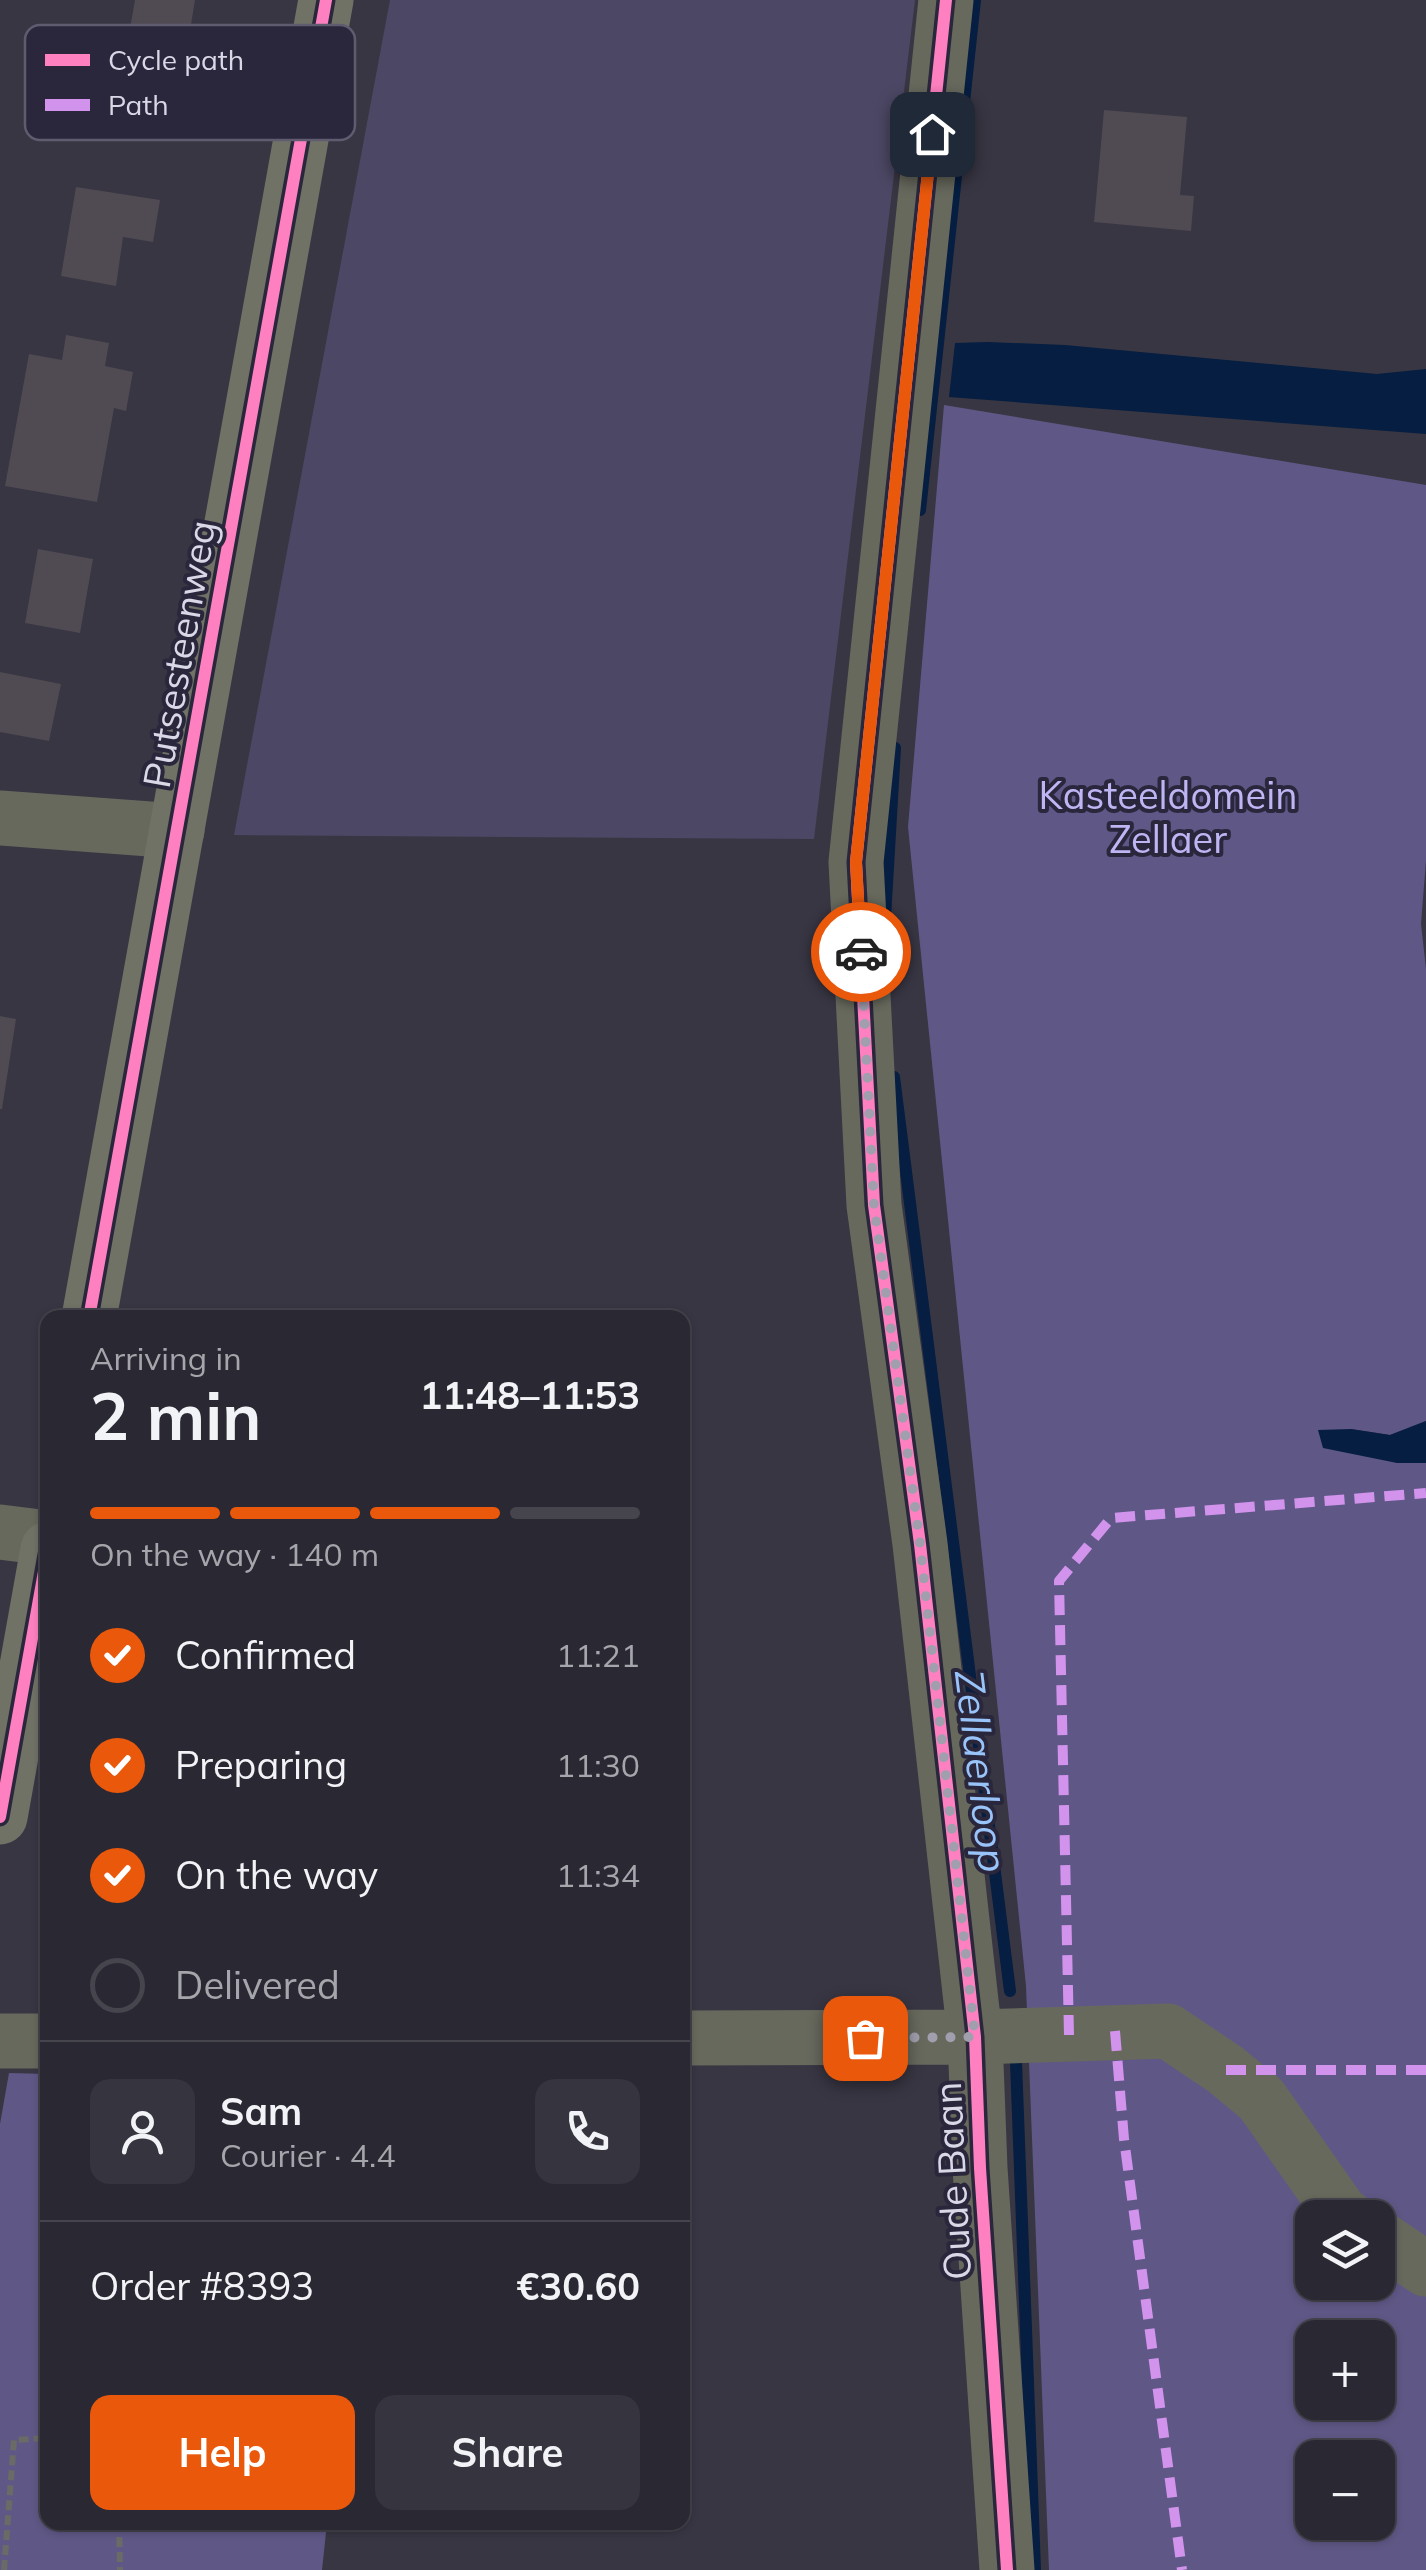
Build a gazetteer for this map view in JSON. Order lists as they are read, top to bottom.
{
  "streets": {
    "main road": ["Putsesteenweg"],
    "street": ["Oude Baan"]
  },
  "water": ["Zellaerloop"],
  "parks": ["Kasteeldomein Zellaer"],
  "legend": ["Cycle path", "Path"],
  "page": {
    "heading": ["2 min", "Arriving in", "11:48–11:53"],
    "panel": [
      "Sam",
      "Courier · 4.4",
      "Order #8393",
      "€30.60"
    ],
    "bar": "On the way · 140 m",
    "list": [
      ["Confirmed", "11:21"],
      ["Preparing", "11:30"],
      ["On the way", "11:34"],
      "Delivered"
    ],
    "map_buttons": ["+", "−"],
    "buttons": ["Help", "Share"]
  }
}
